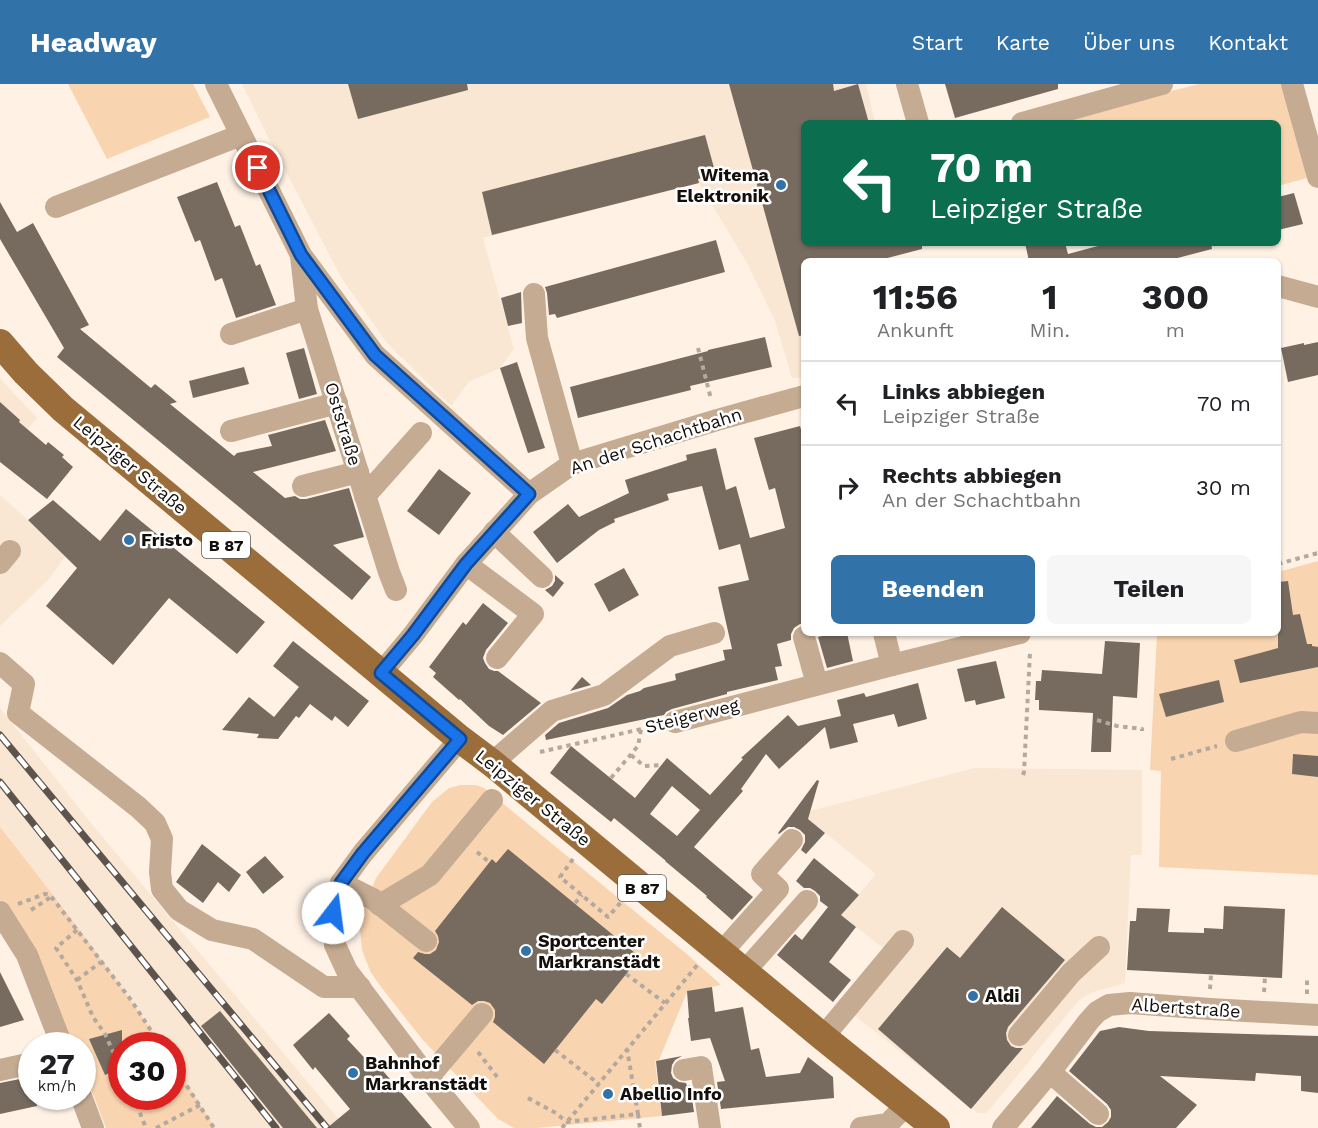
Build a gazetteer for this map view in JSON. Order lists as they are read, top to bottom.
{
  "streets": {
    "main road": ["Leipziger Straße", "B 87"],
    "street": [
      "Oststraße",
      "An der Schachtbahn",
      "Steigerweg",
      "Albertstraße"
    ]
  },
  "crossings": [
    ["Oststraße", "An der Schachtbahn"],
    ["An der Schachtbahn", "Leipziger Straße"]
  ],
  "places": [
    "Witema Elektronik",
    "Fristo",
    "Sportcenter Markranstädt",
    "Aldi",
    "Bahnhof Markranstädt",
    "Abellio Info"
  ],
  "page": {
    "header": "Headway",
    "nav": [
      "Start",
      "Karte",
      "Über uns",
      "Kontakt"
    ],
    "turn": ["70 m", "Leipziger Straße"],
    "eta": [
      "11:56",
      "Ankunft",
      "1",
      "Min.",
      "300",
      "m"
    ],
    "list": [
      {
        "name": "Links abbiegen",
        "note": "Leipziger Straße",
        "value": "70 m"
      },
      {
        "name": "Rechts abbiegen",
        "note": "An der Schachtbahn",
        "value": "30 m"
      }
    ],
    "buttons": ["Beenden", "Teilen"],
    "speed": "27 km/h",
    "limit": "30"
  }
}
